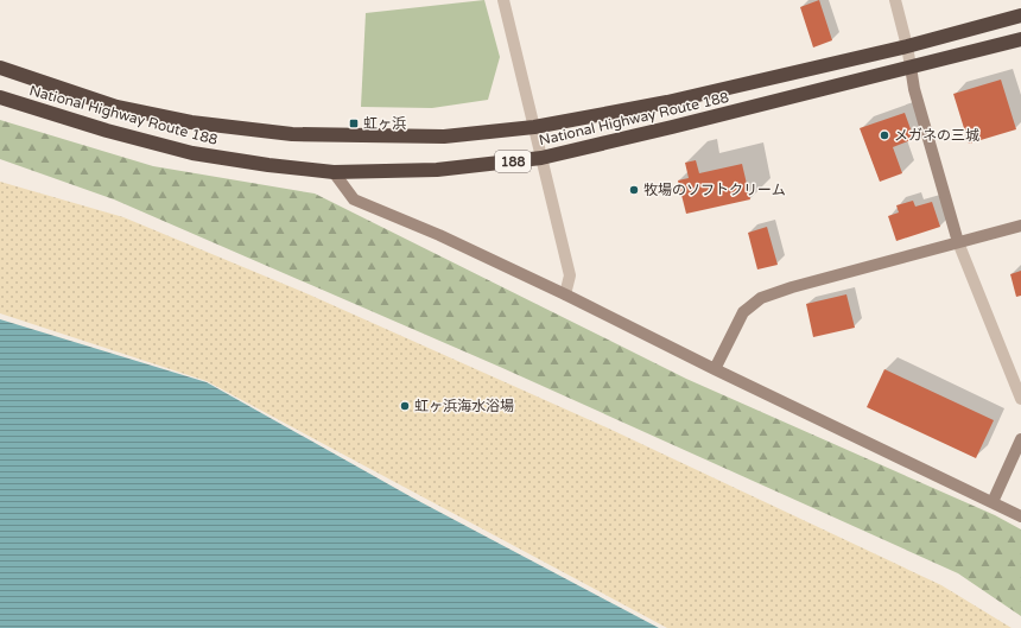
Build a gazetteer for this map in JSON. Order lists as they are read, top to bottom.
{
  "streets": {
    "highway": ["National Highway Route 188", "188"]
  },
  "places": {
    "transit": ["虹ヶ浜"],
    "other": ["メガネの三城", "牧場のソフトクリーム", "虹ヶ浜海水浴場"]
  }
}
